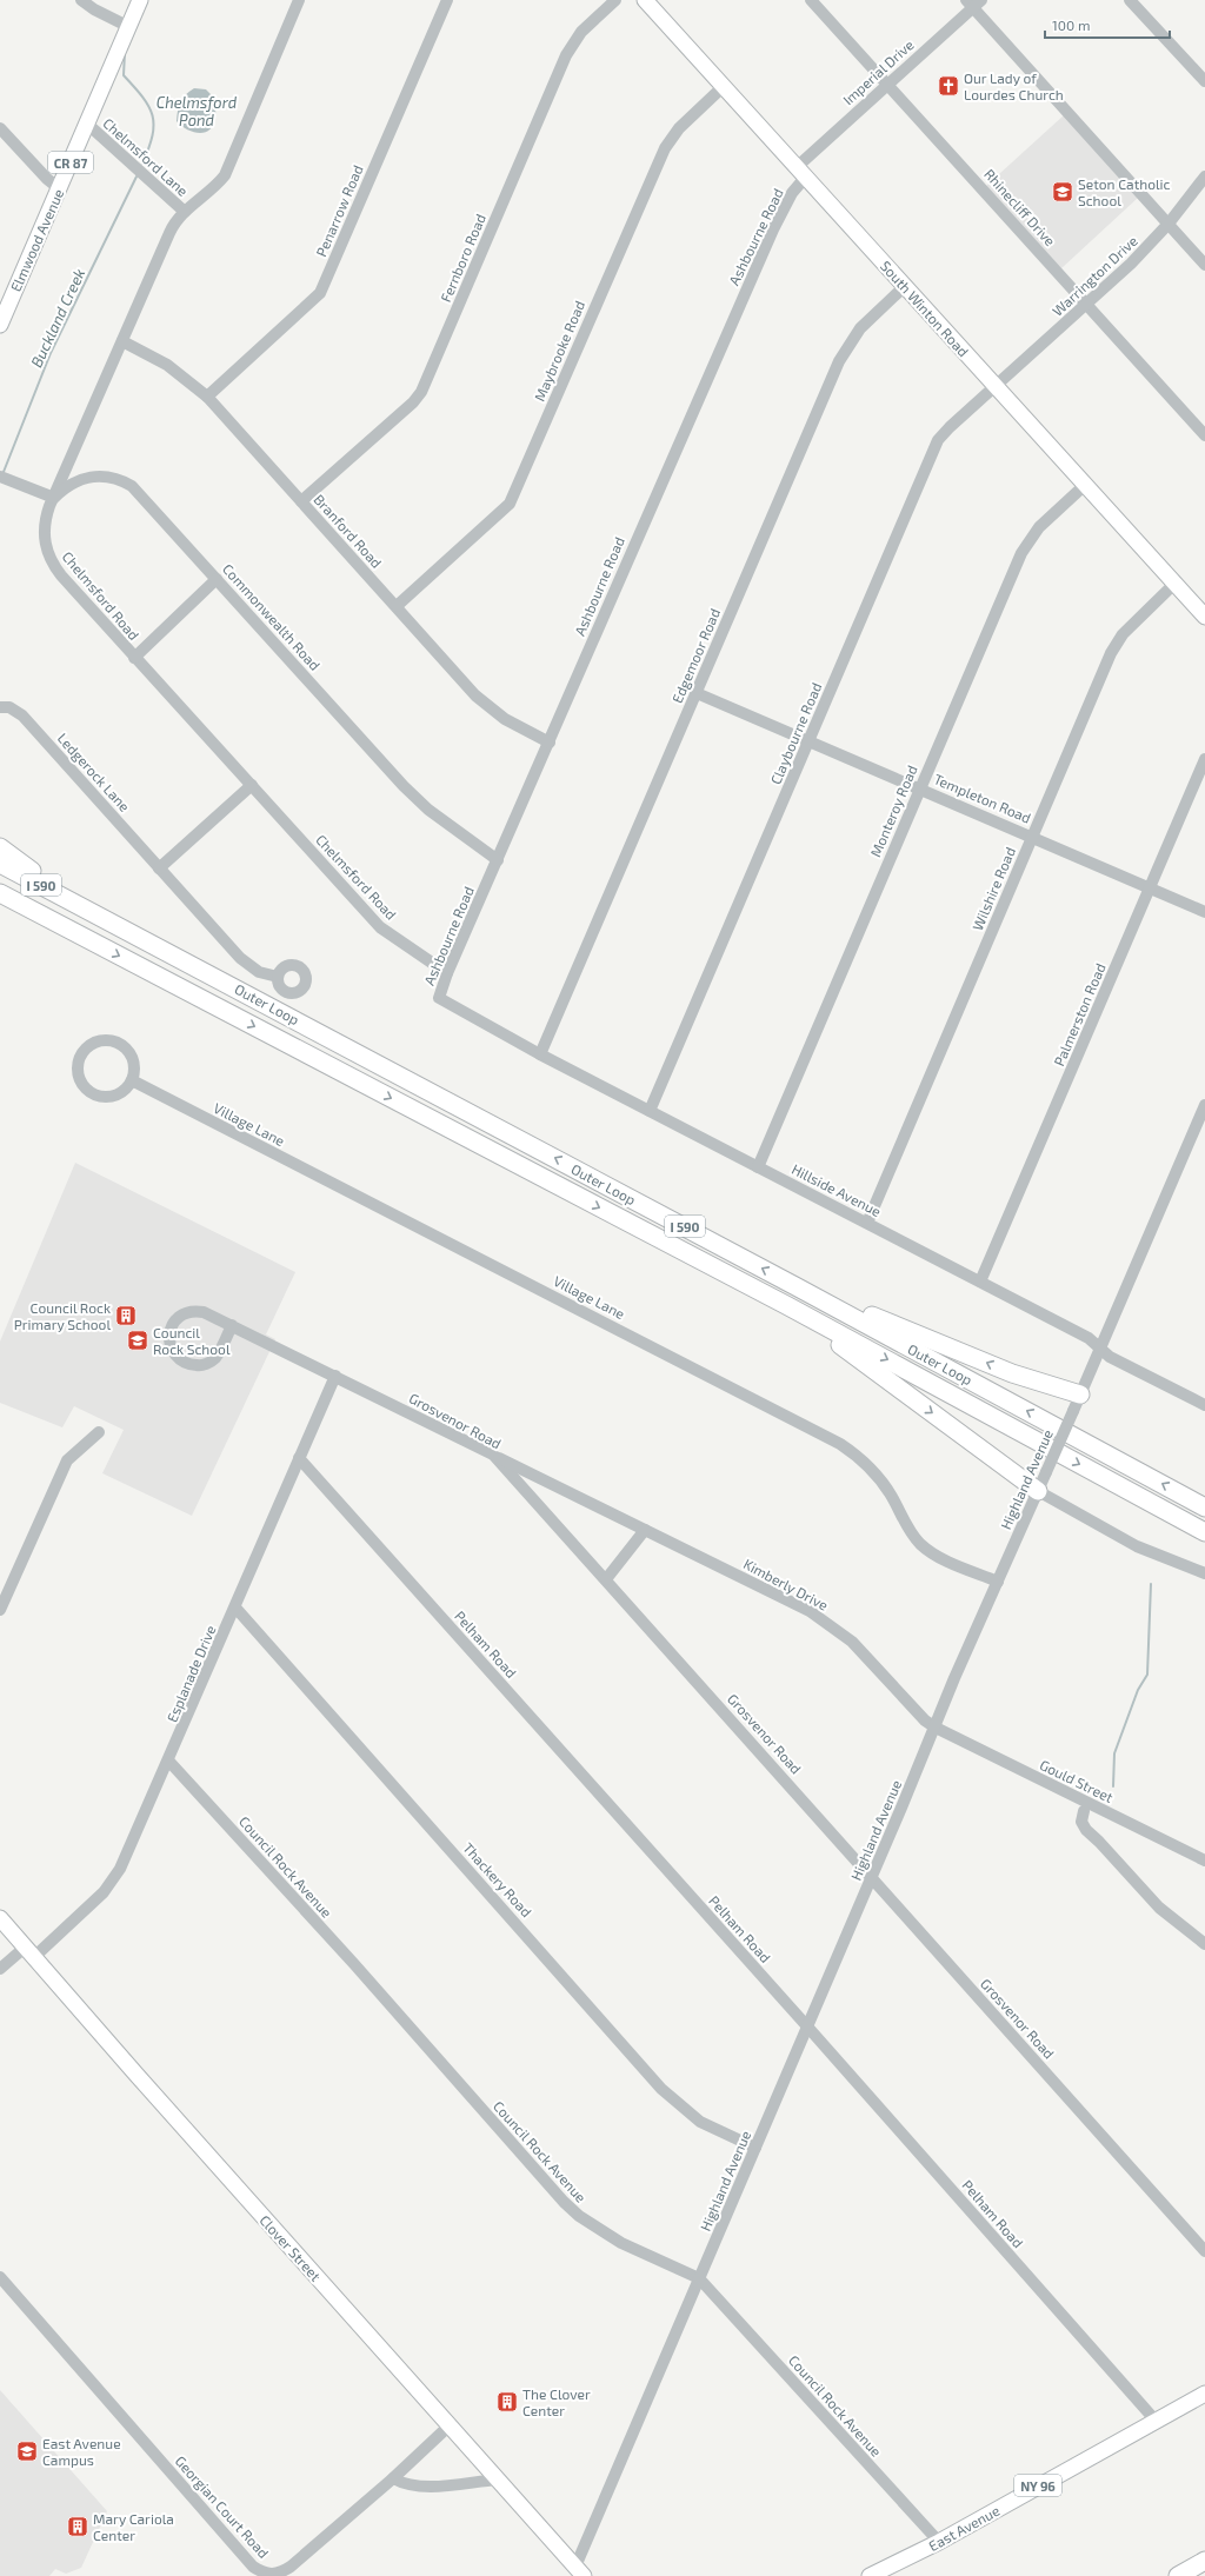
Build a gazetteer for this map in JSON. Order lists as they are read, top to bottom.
{
  "streets": {
    "highway": ["I 590", "Outer Loop"],
    "main road": [
      "CR 87",
      "Elmwood Avenue",
      "South Winton Road",
      "Clover Street",
      "NY 96",
      "East Avenue"
    ],
    "street": [
      "Imperial Drive",
      "Chelmsford Lane",
      "Rhinecliff Drive",
      "Penarrow Road",
      "Ashbourne Road",
      "Fernboro Road",
      "Warrington Drive",
      "Maybrooke Road",
      "Branford Road",
      "Chelmsford Road",
      "Commonwealth Road",
      "Edgemoor Road",
      "Claybourne Road",
      "Ledgerock Lane",
      "Templeton Road",
      "Monteroy Road",
      "Wilshire Road",
      "Palmerston Road",
      "Village Lane",
      "Hillside Avenue",
      "Grosvenor Road",
      "Highland Avenue",
      "Kimberly Drive",
      "Pelham Road",
      "Esplanade Drive",
      "Gould Street",
      "Council Rock Avenue",
      "Thackery Road",
      "Georgian Court Road"
    ]
  },
  "crossings": [
    ["Imperial Drive", "Rhinecliff Drive"],
    ["Imperial Drive", "Ashbourne Road"],
    ["Imperial Drive", "South Winton Road"],
    ["Chelmsford Lane", "Elmwood Avenue"],
    ["Chelmsford Lane", "Chelmsford Road"],
    ["Rhinecliff Drive", "Warrington Drive"],
    ["Penarrow Road", "Branford Road"],
    ["Ashbourne Road", "South Winton Road"],
    ["Ashbourne Road", "Branford Road"],
    ["Ashbourne Road", "Chelmsford Road"],
    ["Ashbourne Road", "Commonwealth Road"],
    ["Ashbourne Road", "Hillside Avenue"],
    ["Fernboro Road", "Branford Road"],
    ["Warrington Drive", "South Winton Road"],
    ["Warrington Drive", "Claybourne Road"],
    ["South Winton Road", "Maybrooke Road"],
    ["South Winton Road", "Edgemoor Road"],
    ["South Winton Road", "Claybourne Road"],
    ["South Winton Road", "Monteroy Road"],
    ["South Winton Road", "Wilshire Road"],
    ["Maybrooke Road", "Branford Road"],
    ["Branford Road", "Chelmsford Road"],
    ["Chelmsford Road", "Commonwealth Road"],
    ["Edgemoor Road", "Templeton Road"],
    ["Edgemoor Road", "Hillside Avenue"],
    ["Claybourne Road", "Templeton Road"],
    ["Claybourne Road", "Hillside Avenue"],
    ["Templeton Road", "Monteroy Road"],
    ["Templeton Road", "Wilshire Road"],
    ["Templeton Road", "Palmerston Road"],
    ["Monteroy Road", "Hillside Avenue"],
    ["Wilshire Road", "Hillside Avenue"],
    ["Palmerston Road", "Hillside Avenue"],
    ["Village Lane", "Highland Avenue"],
    ["Hillside Avenue", "Highland Avenue"],
    ["Grosvenor Road", "Highland Avenue"],
    ["Grosvenor Road", "Kimberly Drive"],
    ["Grosvenor Road", "Esplanade Drive"],
    ["Highland Avenue", "Kimberly Drive"],
    ["Highland Avenue", "Pelham Road"],
    ["Highland Avenue", "Gould Street"],
    ["Highland Avenue", "Council Rock Avenue"],
    ["Highland Avenue", "Thackery Road"],
    ["Highland Avenue", "Clover Street"],
    ["Kimberly Drive", "Gould Street"],
    ["Pelham Road", "Esplanade Drive"],
    ["Pelham Road", "East Avenue"],
    ["Esplanade Drive", "Council Rock Avenue"],
    ["Esplanade Drive", "Thackery Road"],
    ["Esplanade Drive", "Clover Street"],
    ["Council Rock Avenue", "East Avenue"],
    ["Clover Street", "Georgian Court Road"]
  ],
  "water": ["Chelmsford Pond", "Buckland Creek"],
  "places": {
    "church": ["Our Lady of Lourdes Church"],
    "school or university": ["Seton Catholic School", "Council Rock School", "East Avenue Campus"],
    "building": ["Council Rock Primary School", "The Clover Center", "Mary Cariola Center"]
  },
  "scale_bar": "100 m"
}
